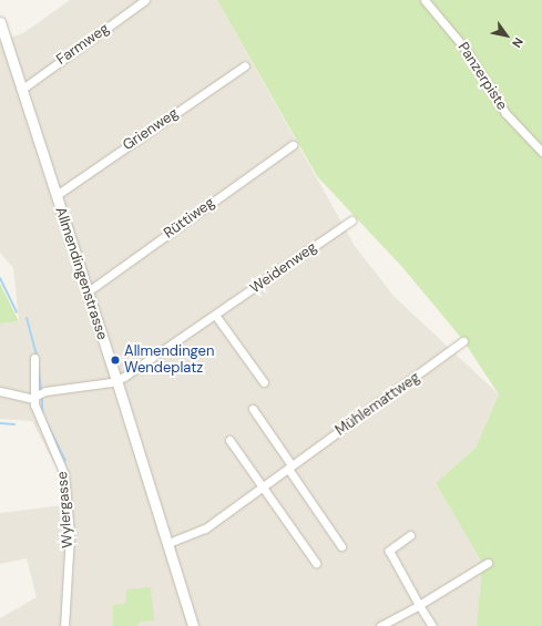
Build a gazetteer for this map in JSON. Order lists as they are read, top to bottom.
{
  "streets": {
    "street": [
      "Farmweg",
      "Panzerpiste",
      "Grienweg",
      "Rüttiweg",
      "Weidenweg",
      "Allmendingenstrasse",
      "Mühlemattweg",
      "Wylergasse"
    ]
  },
  "crossings": [
    ["Farmweg", "Allmendingenstrasse"],
    ["Grienweg", "Allmendingenstrasse"],
    ["Rüttiweg", "Allmendingenstrasse"],
    ["Weidenweg", "Allmendingenstrasse"],
    ["Allmendingenstrasse", "Mühlemattweg"]
  ],
  "places": ["Allmendingen Wendeplatz"],
  "north": "bottom right"
}
